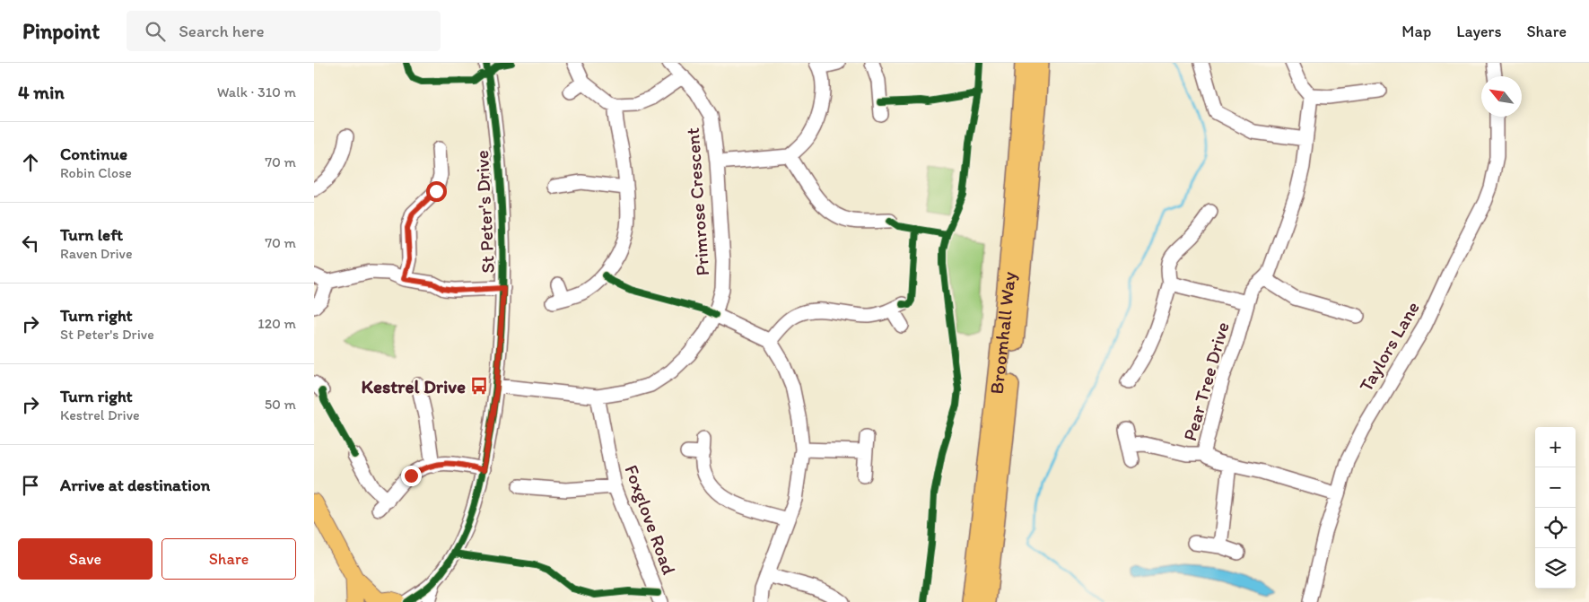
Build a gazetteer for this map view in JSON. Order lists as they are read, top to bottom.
{
  "streets": {
    "highway": ["Broomhall Way"],
    "street": [
      "Primrose Crescent",
      "St Peter's Drive",
      "Taylors Lane",
      "Pear Tree Drive",
      "Foxglove Road"
    ]
  },
  "crossings": [
    ["Primrose Crescent", "St Peter's Drive"],
    ["Primrose Crescent", "Foxglove Road"],
    ["Taylors Lane", "Pear Tree Drive"]
  ],
  "places": {
    "bus stop": ["Kestrel Drive"]
  },
  "north": "top left",
  "page": {
    "header": "Pinpoint",
    "search": "Search here",
    "nav": ["Map", "Layers", "Share"],
    "heading": ["4 min", "Walk · 310 m"],
    "list": [
      ["Continue", "Robin Close", "70 m"],
      ["Turn left", "Raven Drive", "70 m"],
      ["Turn right", "St Peter's Drive", "120 m"],
      ["Turn right", "Kestrel Drive", "50 m"],
      "Arrive at destination"
    ],
    "map_buttons": ["+", "−"],
    "buttons": ["Save", "Share"]
  }
}
